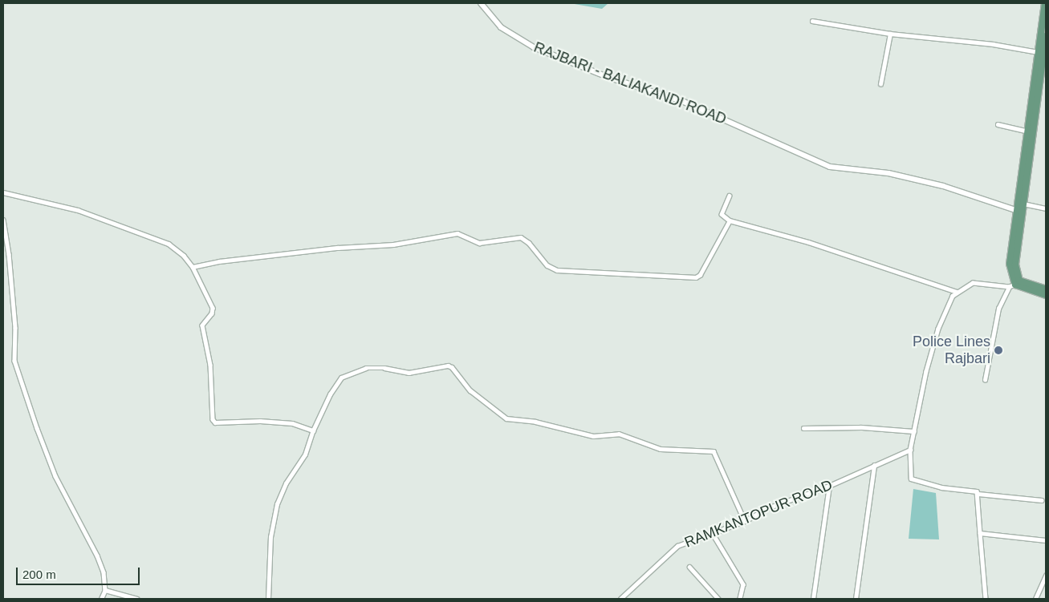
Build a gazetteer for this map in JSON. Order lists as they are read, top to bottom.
{
  "streets": {
    "main road": ["RAJBARI - BALIAKANDI ROAD"],
    "street": ["RAMKANTOPUR ROAD"]
  },
  "places": ["Police Lines Rajbari"],
  "scale_bar": "200 m"
}
